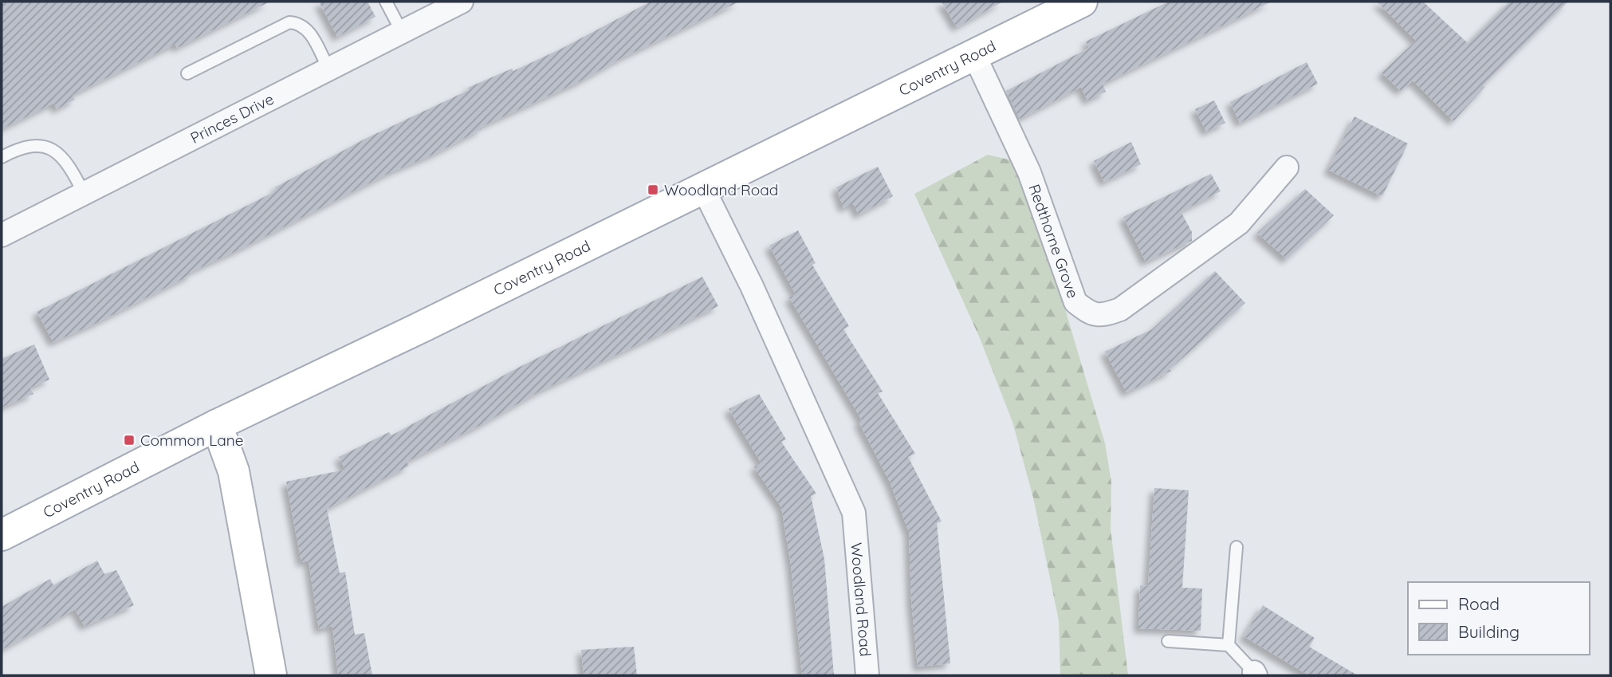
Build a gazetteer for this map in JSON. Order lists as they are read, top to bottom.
{
  "streets": {
    "main road": ["Coventry Road"],
    "street": ["Princes Drive", "Redthorne Grove", "Woodland Road"]
  },
  "crossings": [
    ["Coventry Road", "Redthorne Grove"],
    ["Coventry Road", "Woodland Road"]
  ],
  "places": {
    "transit": ["Woodland Road", "Common Lane"]
  },
  "legend": ["Road", "Building"]
}
